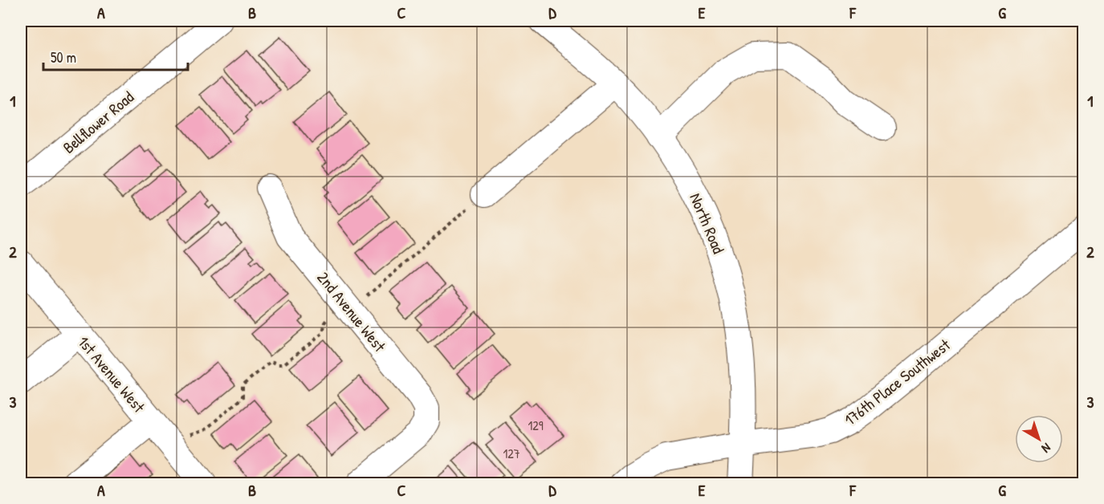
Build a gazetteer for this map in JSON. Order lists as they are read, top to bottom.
{
  "streets": {
    "street": [
      "Bellflower Road",
      "North Road",
      "2nd Avenue West",
      "1st Avenue West",
      "176th Place Southwest"
    ]
  },
  "crossings": [
    ["North Road", "176th Place Southwest"]
  ],
  "house_numbers": ["129", "127"],
  "scale_bar": "50 m",
  "north": "bottom right",
  "grid": {
    "columns": [
      "A",
      "B",
      "C",
      "D",
      "E",
      "F",
      "G"
    ],
    "rows": ["1", "2", "3"]
  }
}
